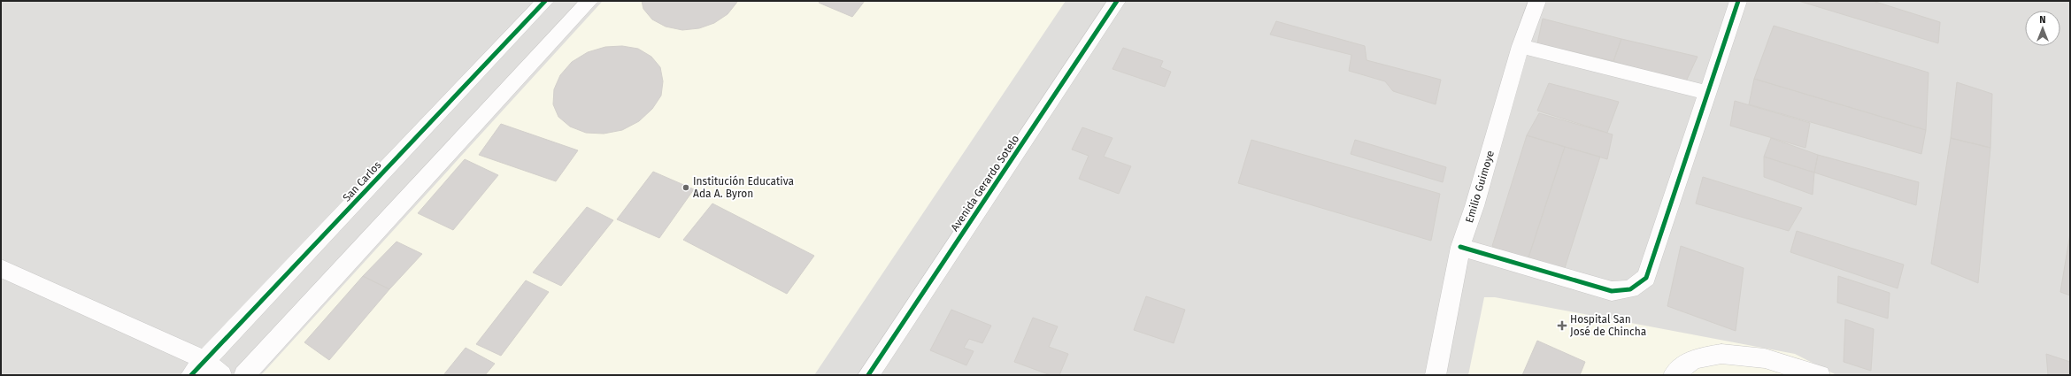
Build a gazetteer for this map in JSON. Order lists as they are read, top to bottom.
{
  "streets": {
    "street": ["San Carlos", "Avenida Gerardo Sotelo", "Emilio Guimoye"]
  },
  "places": {
    "other": ["Institución Educativa Ada A. Byron"],
    "health": ["Hospital San José de Chincha"]
  },
  "north": "top"
}
